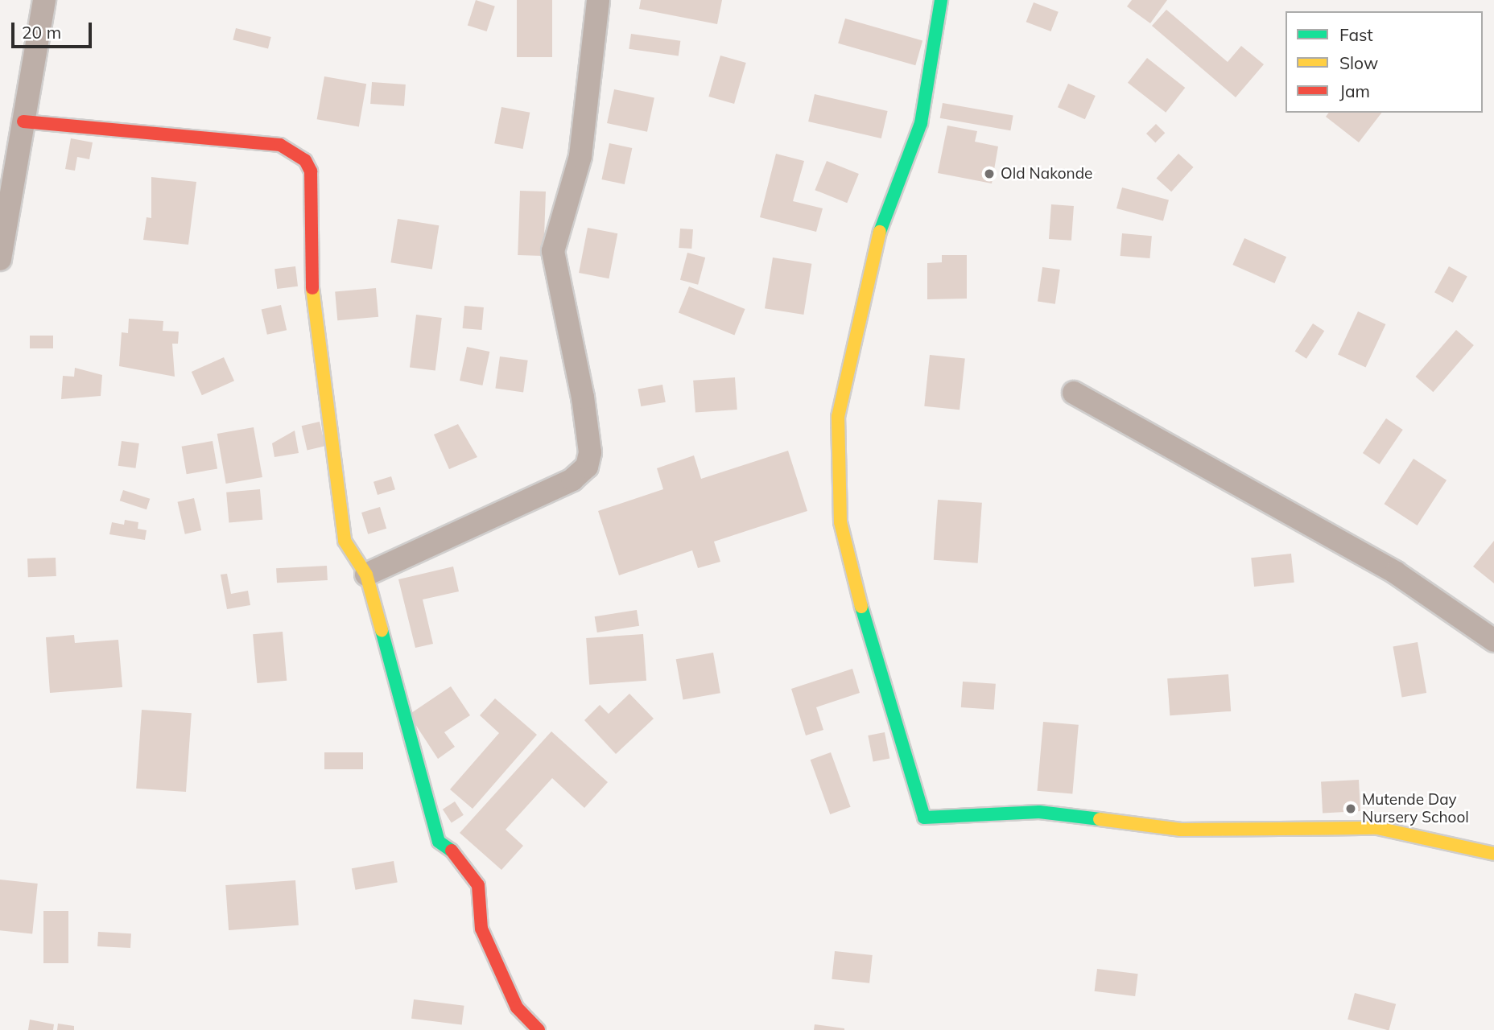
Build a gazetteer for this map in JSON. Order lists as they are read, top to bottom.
{
  "places": ["Old Nakonde", "Mutende Day Nursery School"],
  "legend": ["Fast", "Slow", "Jam"],
  "scale_bar": "20 m"
}
